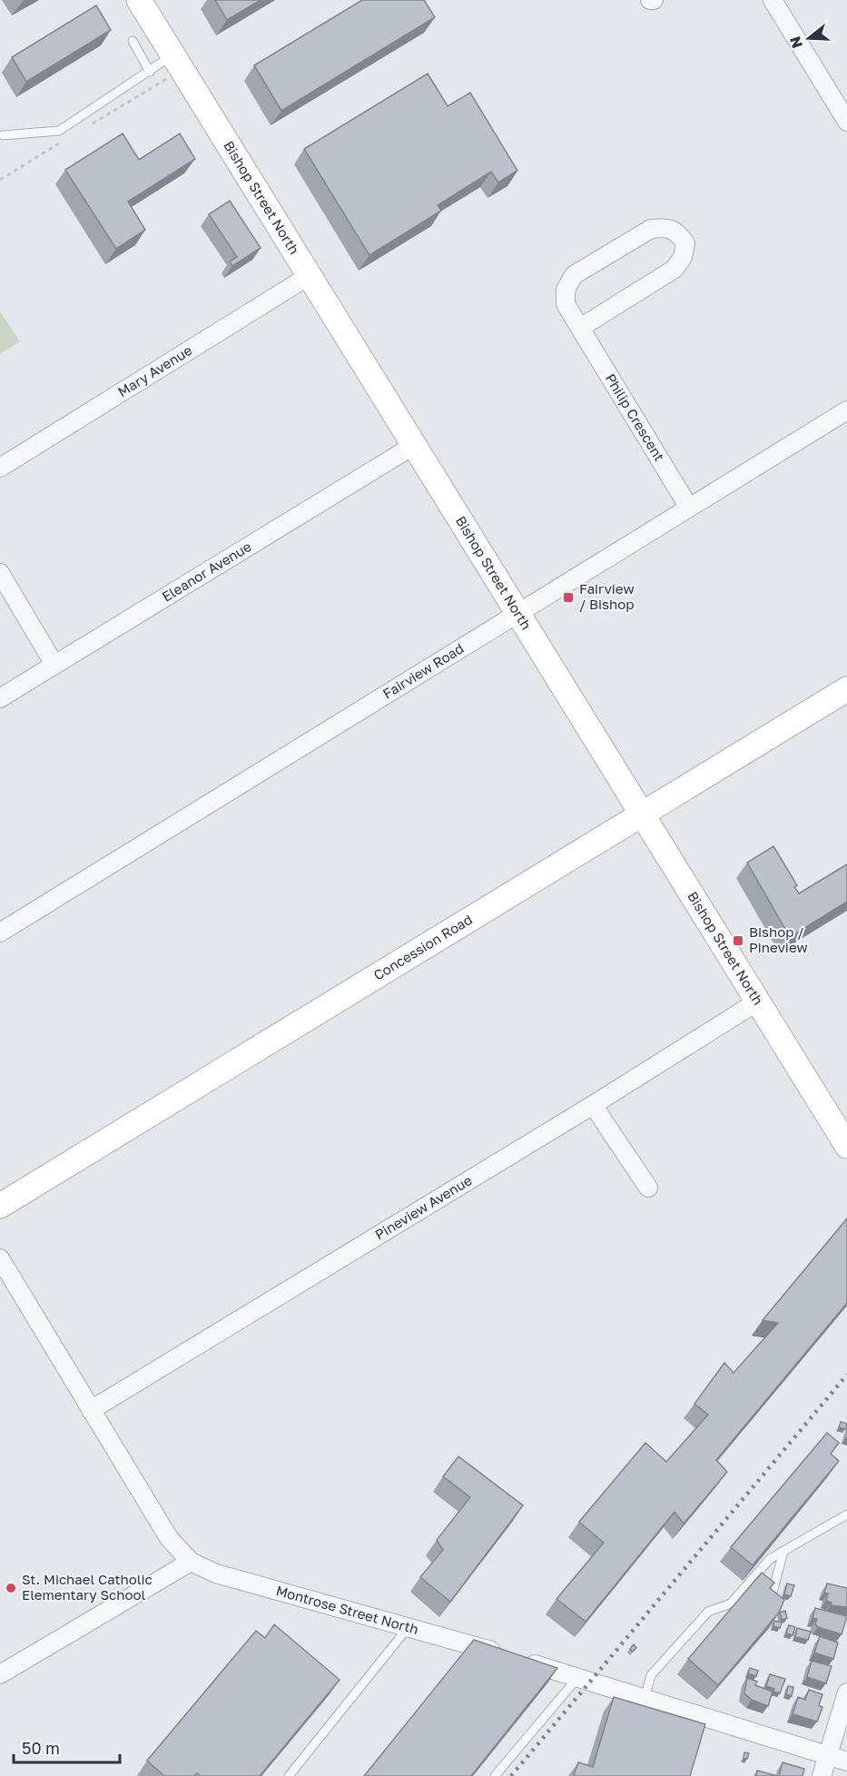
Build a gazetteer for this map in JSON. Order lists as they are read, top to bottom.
{
  "streets": {
    "main road": ["Bishop Street North", "Concession Road"],
    "street": [
      "Mary Avenue",
      "Philip Crescent",
      "Eleanor Avenue",
      "Fairview Road",
      "Pineview Avenue",
      "Montrose Street North"
    ]
  },
  "crossings": [
    ["Bishop Street North", "Mary Avenue"],
    ["Bishop Street North", "Eleanor Avenue"],
    ["Bishop Street North", "Fairview Road"],
    ["Bishop Street North", "Concession Road"],
    ["Bishop Street North", "Pineview Avenue"],
    ["Philip Crescent", "Fairview Road"],
    ["Pineview Avenue", "Montrose Street North"]
  ],
  "places": {
    "transit": ["Fairview / Bishop", "Bishop / Pineview"],
    "other": ["St. Michael Catholic Elementary School"]
  },
  "scale_bar": "50 m",
  "north": "left"
}
